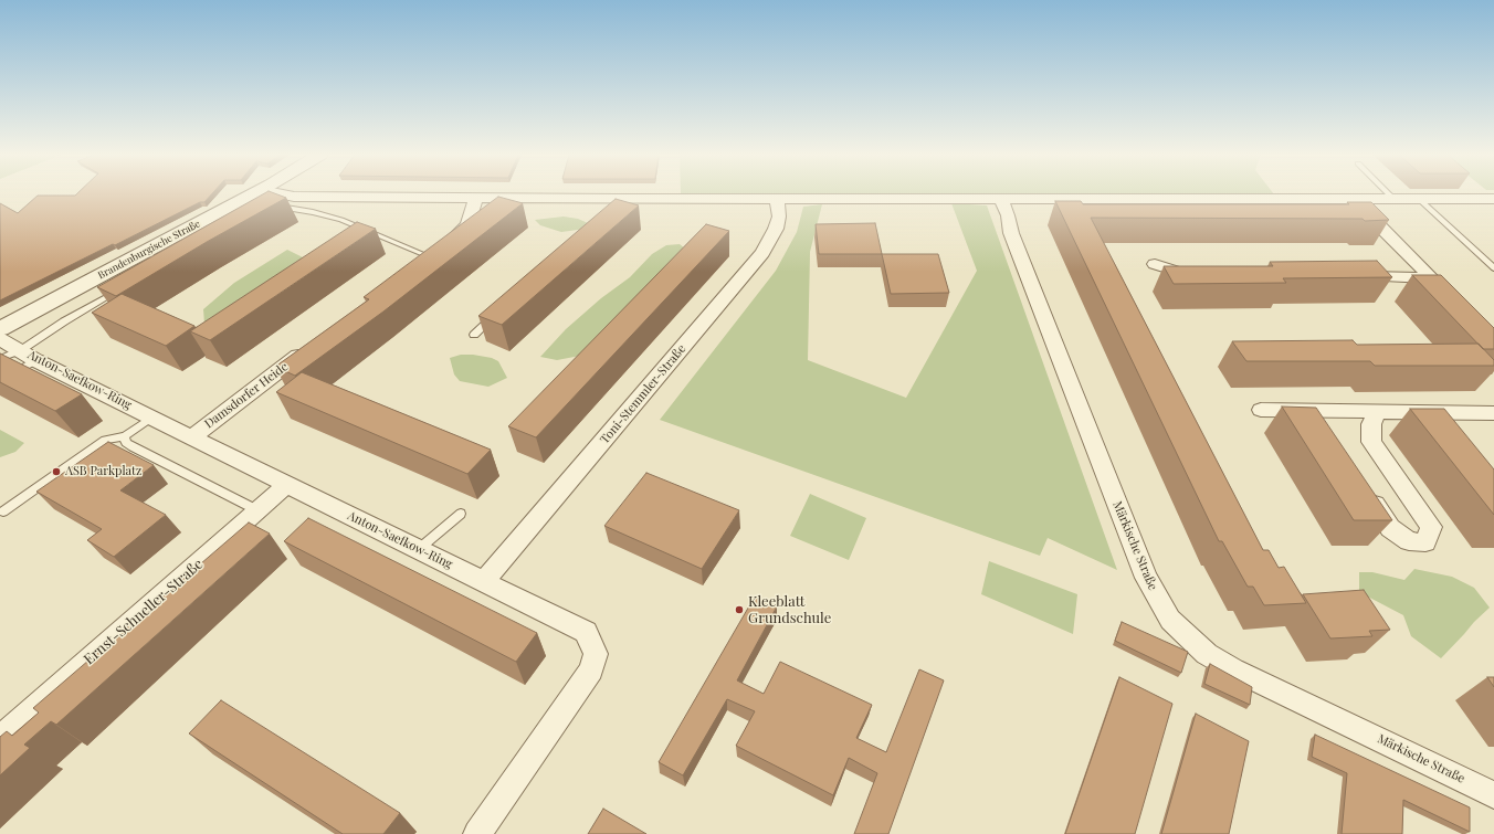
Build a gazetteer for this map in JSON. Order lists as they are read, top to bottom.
{
  "streets": {
    "street": [
      "Brandenburgische Straße",
      "Anton-Saefkow-Ring",
      "Toni-Stemmler-Straße",
      "Damsdorfer Heide",
      "Märkische Straße",
      "Ernst-Schneller-Straße"
    ]
  },
  "crossings": [
    ["Brandenburgische Straße", "Anton-Saefkow-Ring"],
    ["Anton-Saefkow-Ring", "Toni-Stemmler-Straße"],
    ["Anton-Saefkow-Ring", "Damsdorfer Heide"],
    ["Anton-Saefkow-Ring", "Ernst-Schneller-Straße"]
  ],
  "places": ["ASB Parkplatz", "Kleeblatt Grundschule"]
}
